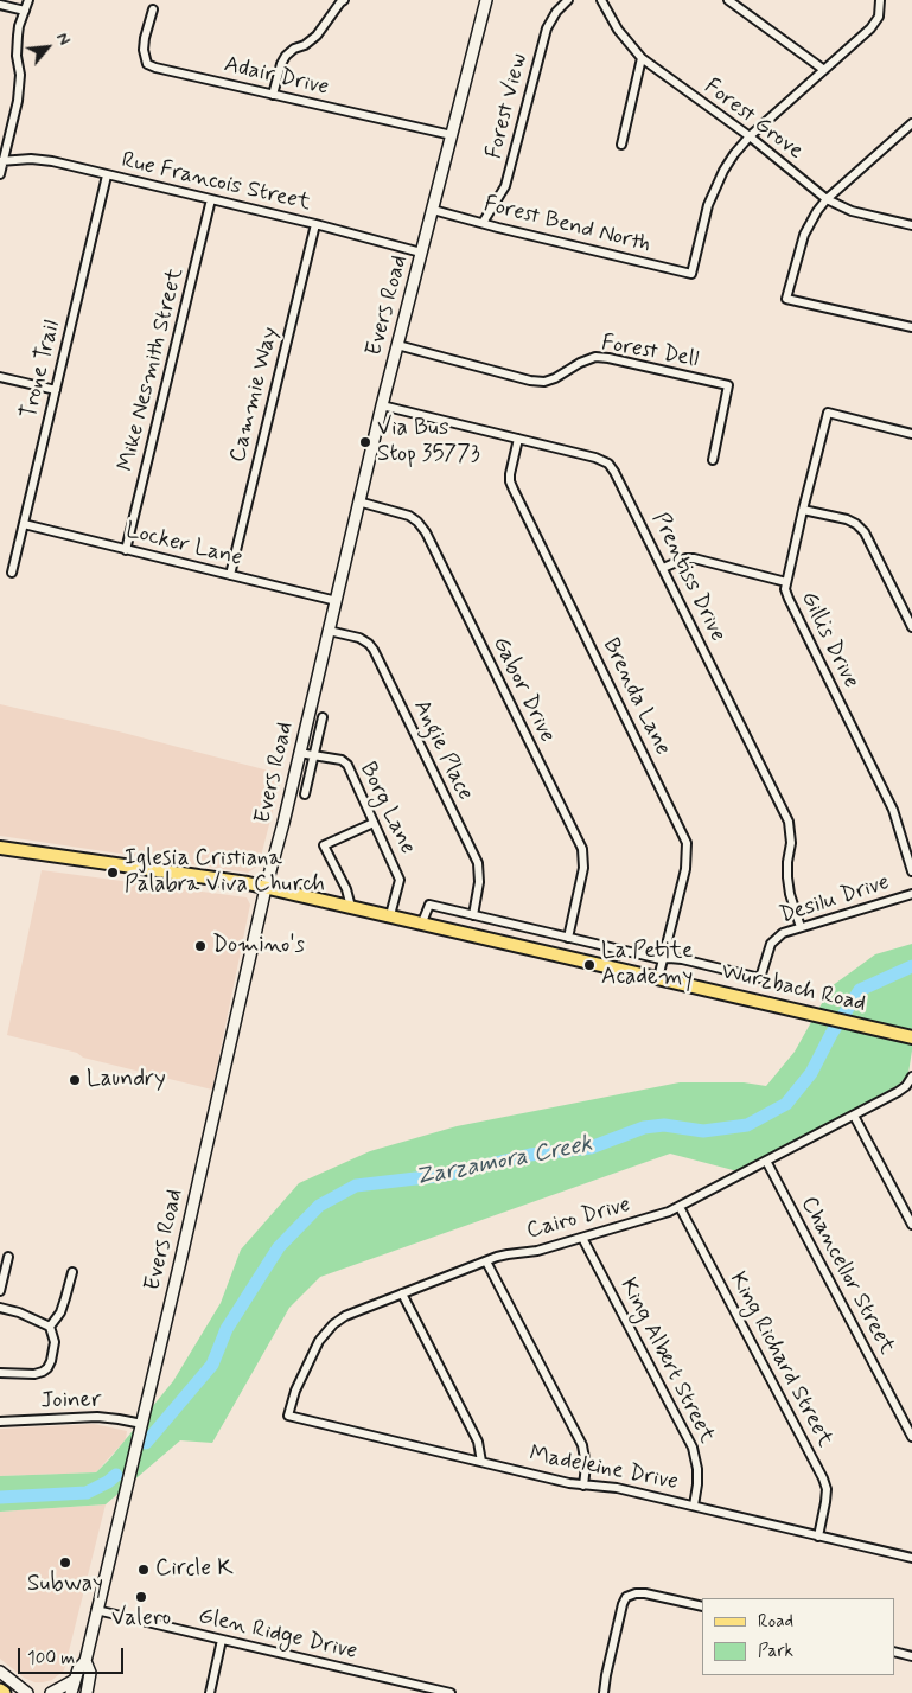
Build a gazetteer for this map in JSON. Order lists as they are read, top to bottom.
{
  "streets": {
    "main road": ["Evers Road", "Wurzbach Road"],
    "street": [
      "Adair Drive",
      "Forest View",
      "Forest Grove",
      "Rue Francois Street",
      "Forest Bend North",
      "Forest Dell",
      "Trone Trail",
      "Mike Nesmith Street",
      "Cammie Way",
      "Locker Lane",
      "Prentiss Drive",
      "Gillis Drive",
      "Gabor Drive",
      "Brenda Lane",
      "Angie Place",
      "Borg Lane",
      "Desilu Drive",
      "Cairo Drive",
      "Chancellor Street",
      "King Richard Street",
      "King Albert Street",
      "Joiner",
      "Madeleine Drive",
      "Glen Ridge Drive"
    ]
  },
  "crossings": [
    ["Adair Drive", "Evers Road"],
    ["Forest View", "Forest Bend North"],
    ["Forest Grove", "Forest Bend North"],
    ["Rue Francois Street", "Evers Road"],
    ["Rue Francois Street", "Trone Trail"],
    ["Rue Francois Street", "Mike Nesmith Street"],
    ["Rue Francois Street", "Cammie Way"],
    ["Forest Bend North", "Evers Road"],
    ["Evers Road", "Forest Dell"],
    ["Evers Road", "Locker Lane"],
    ["Evers Road", "Prentiss Drive"],
    ["Evers Road", "Gabor Drive"],
    ["Evers Road", "Angie Place"],
    ["Evers Road", "Borg Lane"],
    ["Evers Road", "Wurzbach Road"],
    ["Evers Road", "Joiner"],
    ["Evers Road", "Glen Ridge Drive"],
    ["Trone Trail", "Locker Lane"],
    ["Mike Nesmith Street", "Locker Lane"],
    ["Cammie Way", "Locker Lane"],
    ["Prentiss Drive", "Brenda Lane"],
    ["Prentiss Drive", "Desilu Drive"],
    ["Gabor Drive", "Wurzbach Road"],
    ["Brenda Lane", "Wurzbach Road"],
    ["Angie Place", "Wurzbach Road"],
    ["Borg Lane", "Wurzbach Road"],
    ["Desilu Drive", "Wurzbach Road"],
    ["Cairo Drive", "Chancellor Street"],
    ["Cairo Drive", "King Richard Street"],
    ["Cairo Drive", "King Albert Street"],
    ["Cairo Drive", "Madeleine Drive"],
    ["King Richard Street", "Madeleine Drive"],
    ["King Albert Street", "Madeleine Drive"]
  ],
  "water": ["Zarzamora Creek"],
  "places": [
    "Via Bus Stop 35773",
    "Iglesia Cristiana Palabra Viva Church",
    "Domino's",
    "La Petite Academy",
    "Laundry",
    "Subway",
    "Circle K",
    "Valero"
  ],
  "legend": ["Road", "Park"],
  "scale_bar": "100 m",
  "north": "top right"
}
